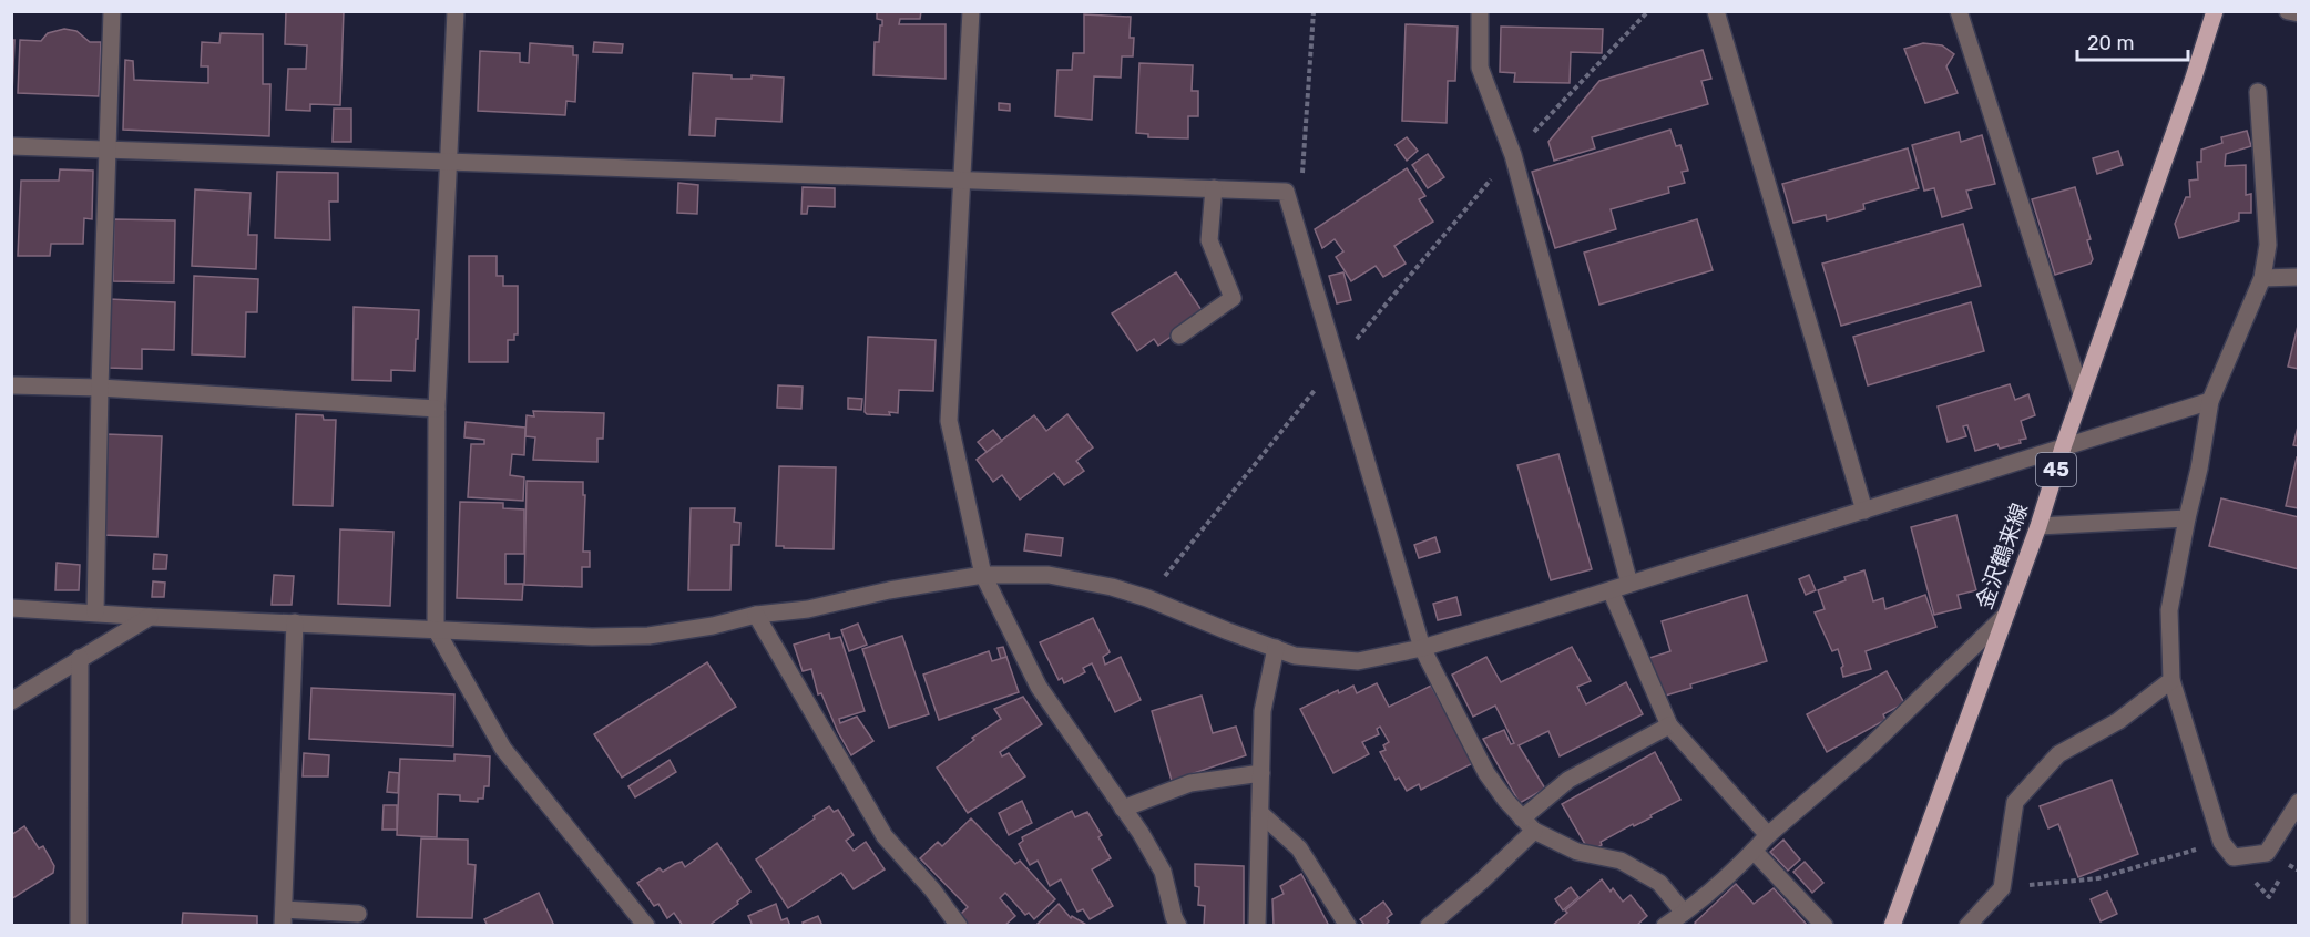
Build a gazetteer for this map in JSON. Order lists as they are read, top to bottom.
{
  "streets": {
    "main road": ["45", "金沢鶴来線"]
  },
  "scale_bar": "20 m"
}
